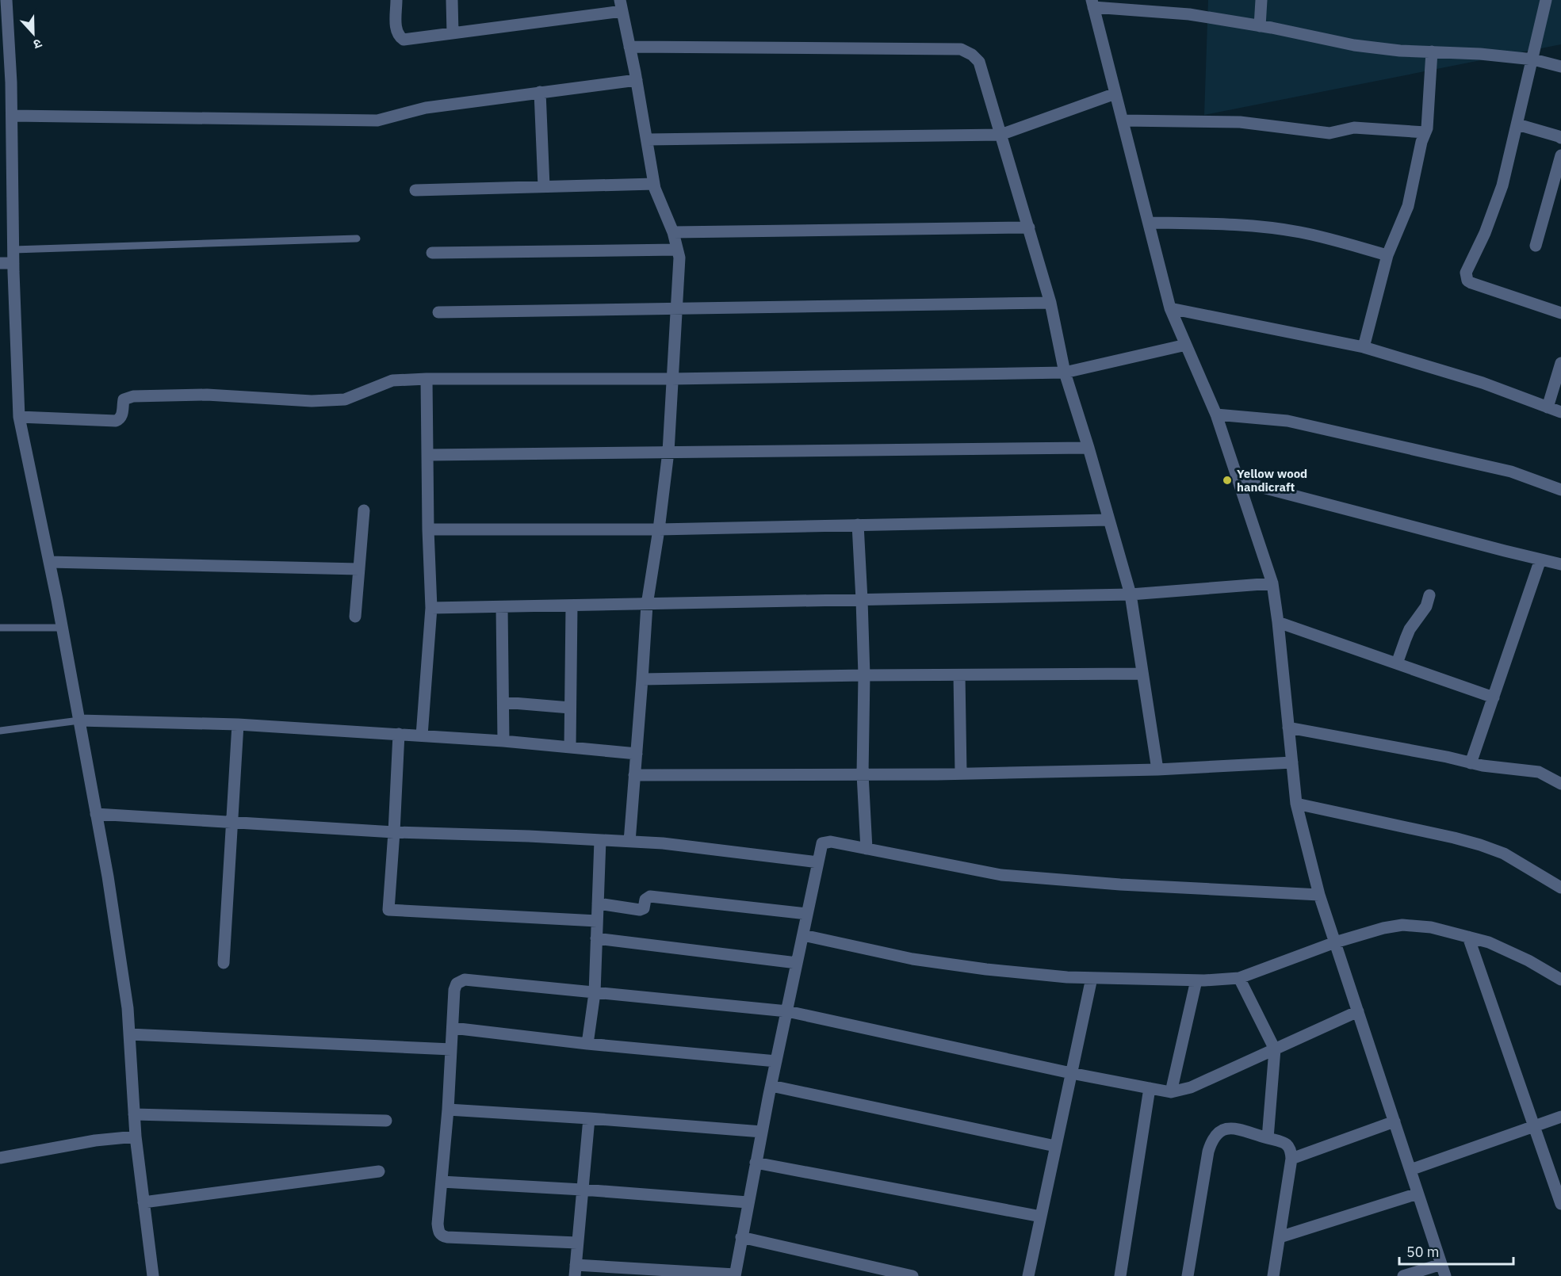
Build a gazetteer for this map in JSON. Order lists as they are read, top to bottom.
{
  "places": ["Yellow wood handicraft"],
  "scale_bar": "50 m",
  "north": "bottom"
}
